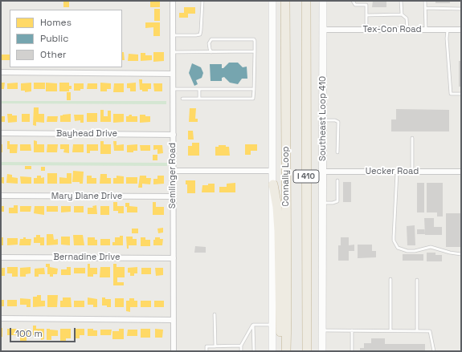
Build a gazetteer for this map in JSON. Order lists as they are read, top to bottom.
{
  "streets": {
    "highway": ["Connally Loop", "I 410"],
    "main road": ["Southeast Loop 410"],
    "street": [
      "Tex-Con Road",
      "Bayhead Drive",
      "Uecker Road",
      "Semlinger Road",
      "Mary Diane Drive",
      "Bernadine Drive"
    ]
  },
  "crossings": [
    ["Tex-Con Road", "Southeast Loop 410"],
    ["Southeast Loop 410", "Uecker Road"],
    ["Bayhead Drive", "Semlinger Road"],
    ["Semlinger Road", "Mary Diane Drive"],
    ["Semlinger Road", "Bernadine Drive"]
  ],
  "legend": ["Homes", "Public", "Other"],
  "scale_bar": "100 m"
}
